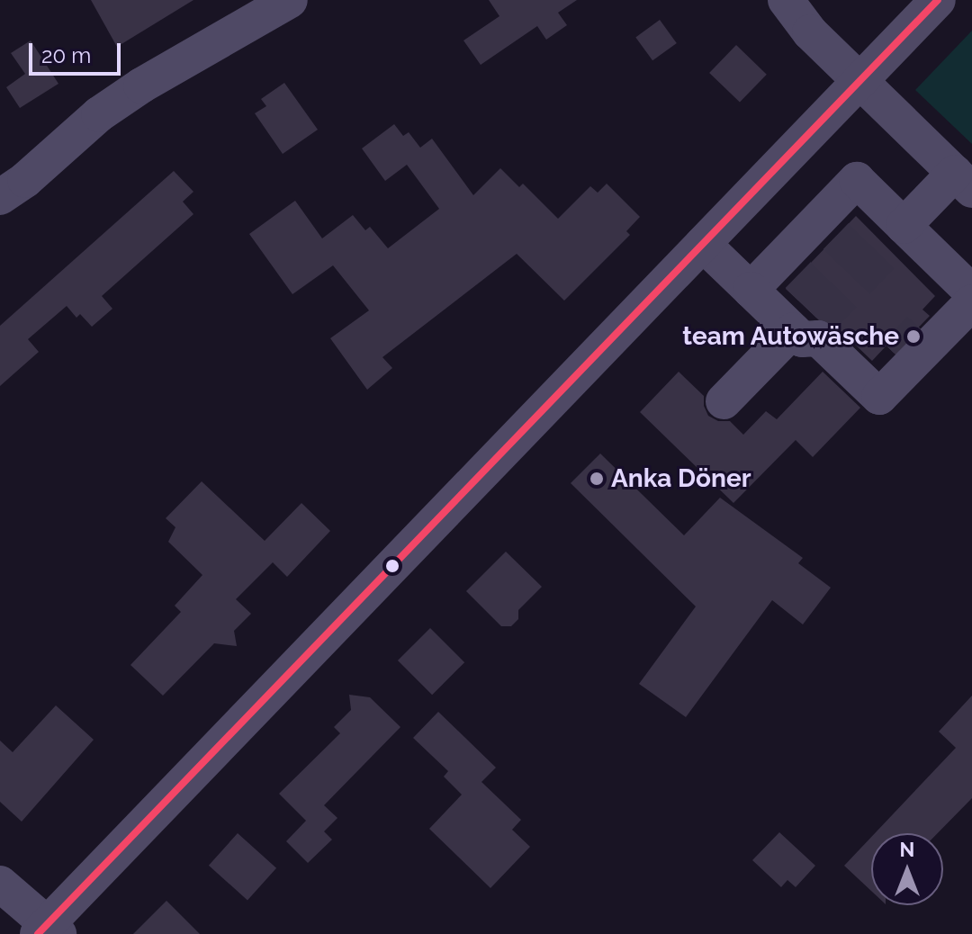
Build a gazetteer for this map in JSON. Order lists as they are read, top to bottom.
{
  "places": ["team Autowäsche", "Anka Döner"],
  "scale_bar": "20 m",
  "north": "top"
}
